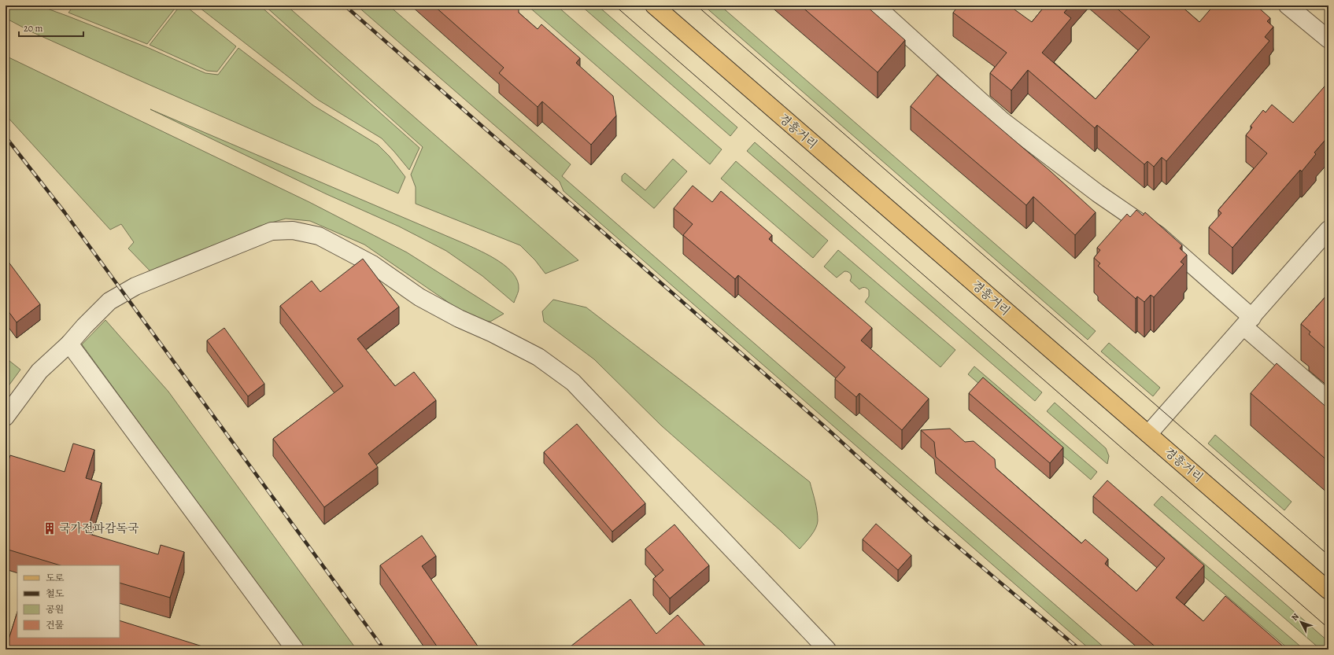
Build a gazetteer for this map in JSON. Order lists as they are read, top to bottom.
{
  "streets": {
    "main road": ["경흥거리"]
  },
  "places": {
    "building": ["국가전파감독국"]
  },
  "legend": [
    "도로",
    "철도",
    "공원",
    "건물"
  ],
  "scale_bar": "20 m",
  "north": "top left"
}
